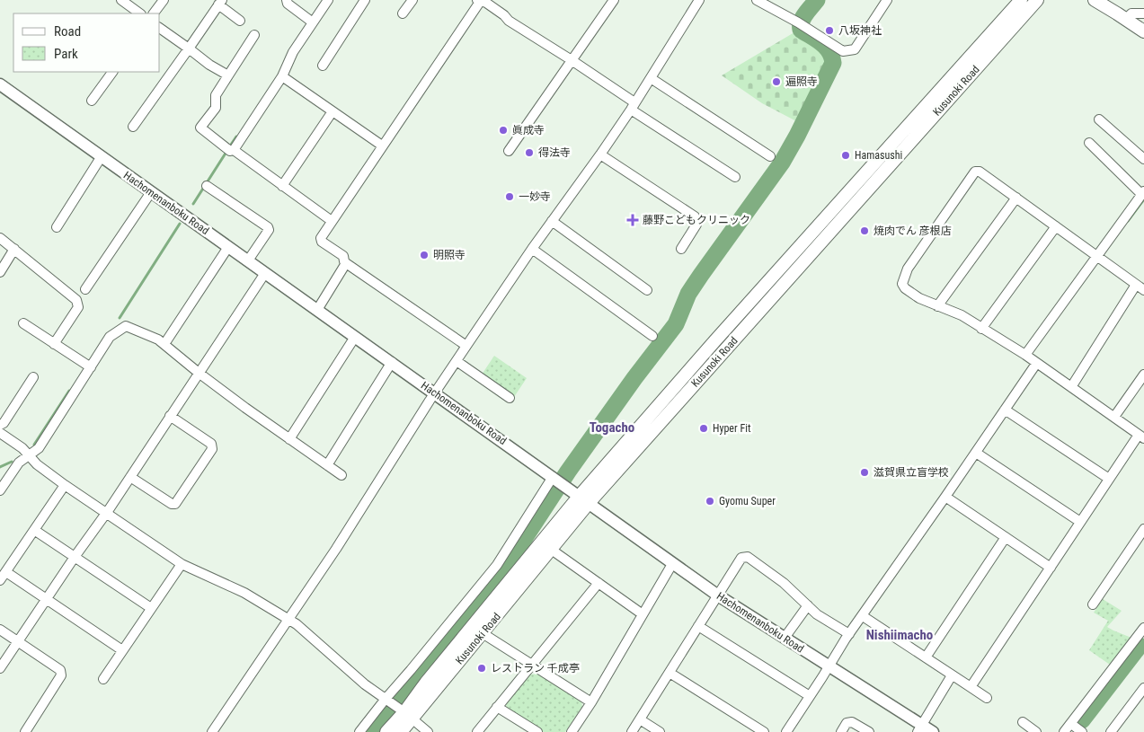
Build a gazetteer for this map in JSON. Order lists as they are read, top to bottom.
{
  "streets": {
    "main road": ["Kusunoki Road"],
    "street": ["Hachomenanboku Road"]
  },
  "crossings": [
    ["Kusunoki Road", "Hachomenanboku Road"]
  ],
  "districts": ["Togacho", "Nishiimacho"],
  "places": {
    "other": [
      "八坂神社",
      "遍照寺",
      "眞成寺",
      "得法寺",
      "Hamasushi",
      "一妙寺",
      "焼肉でん 彦根店",
      "明照寺",
      "Hyper Fit",
      "滋賀県立盲学校",
      "Gyomu Super",
      "レストラン 千成亭"
    ],
    "health": ["藤野こどもクリニック"]
  },
  "legend": ["Road", "Park"]
}
